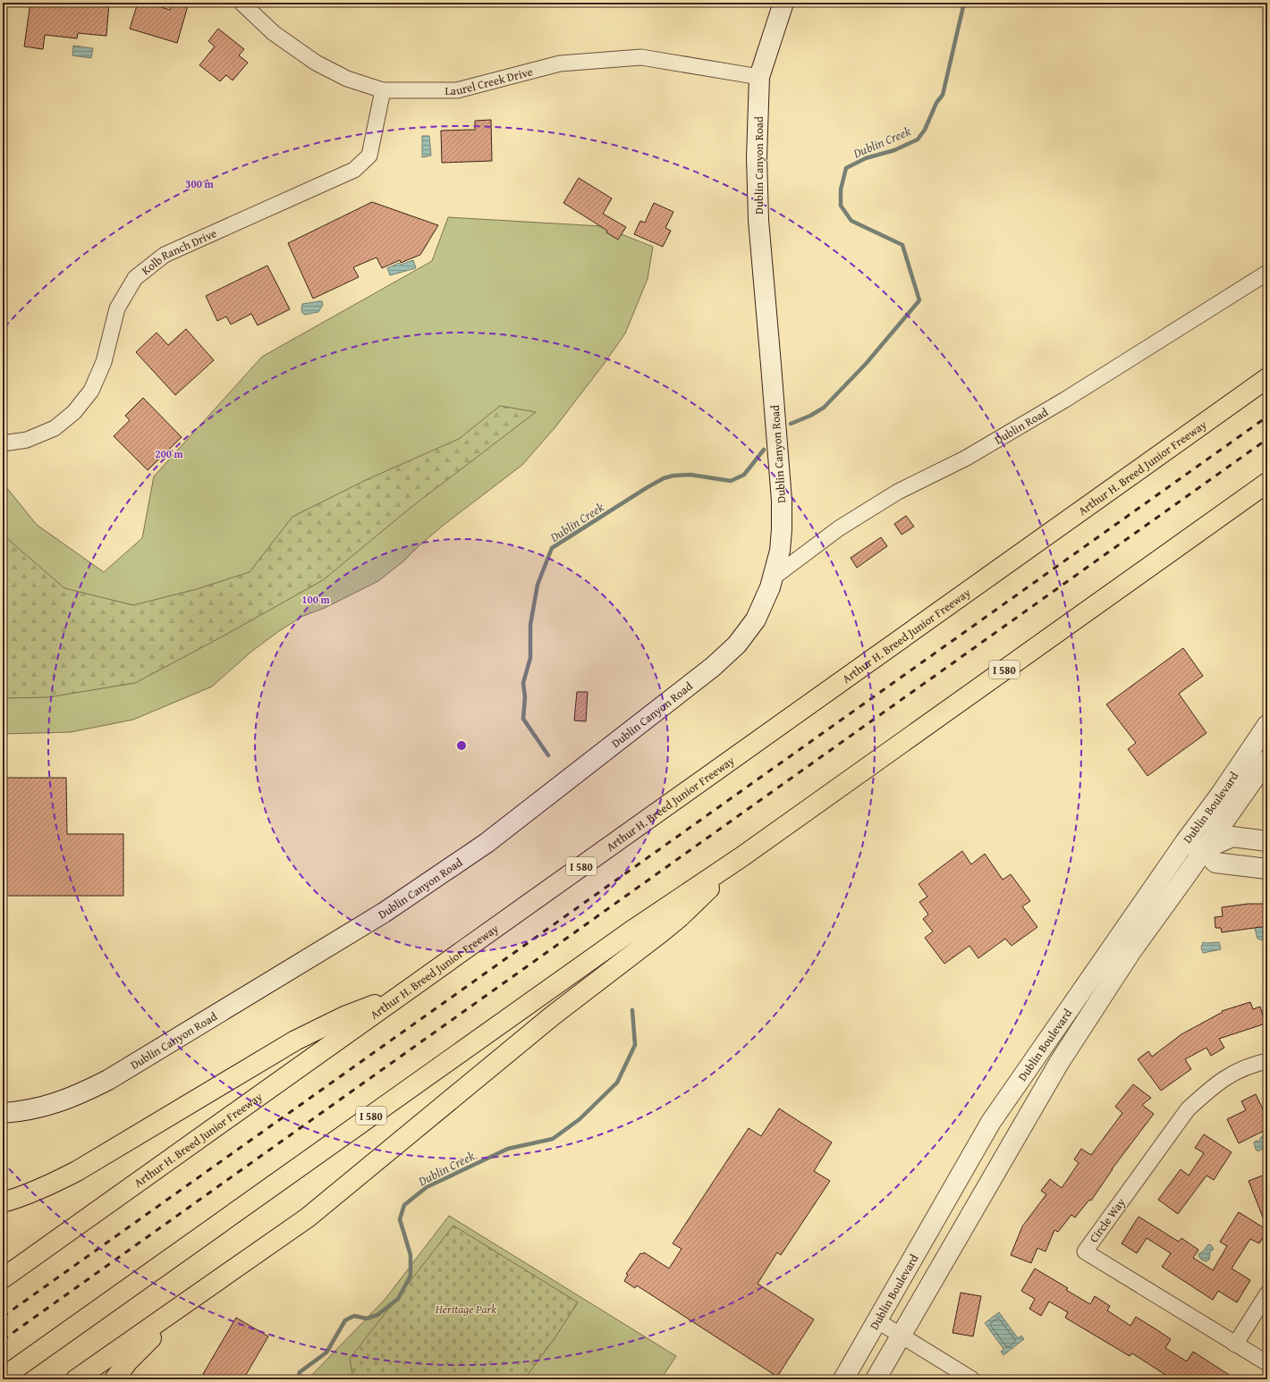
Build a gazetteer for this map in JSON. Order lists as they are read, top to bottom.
{
  "streets": {
    "highway": ["Arthur H. Breed Junior Freeway", "I 580"],
    "street": [
      "Laurel Creek Drive",
      "Dublin Canyon Road",
      "Kolb Ranch Drive",
      "Dublin Road",
      "Dublin Boulevard",
      "Circle Way"
    ]
  },
  "crossings": [
    ["Laurel Creek Drive", "Dublin Canyon Road"],
    ["Laurel Creek Drive", "Kolb Ranch Drive"],
    ["Dublin Canyon Road", "Dublin Road"]
  ],
  "water": ["Dublin Creek"],
  "parks": ["Heritage Park"],
  "rings": ["300 m", "200 m", "100 m"]
}
